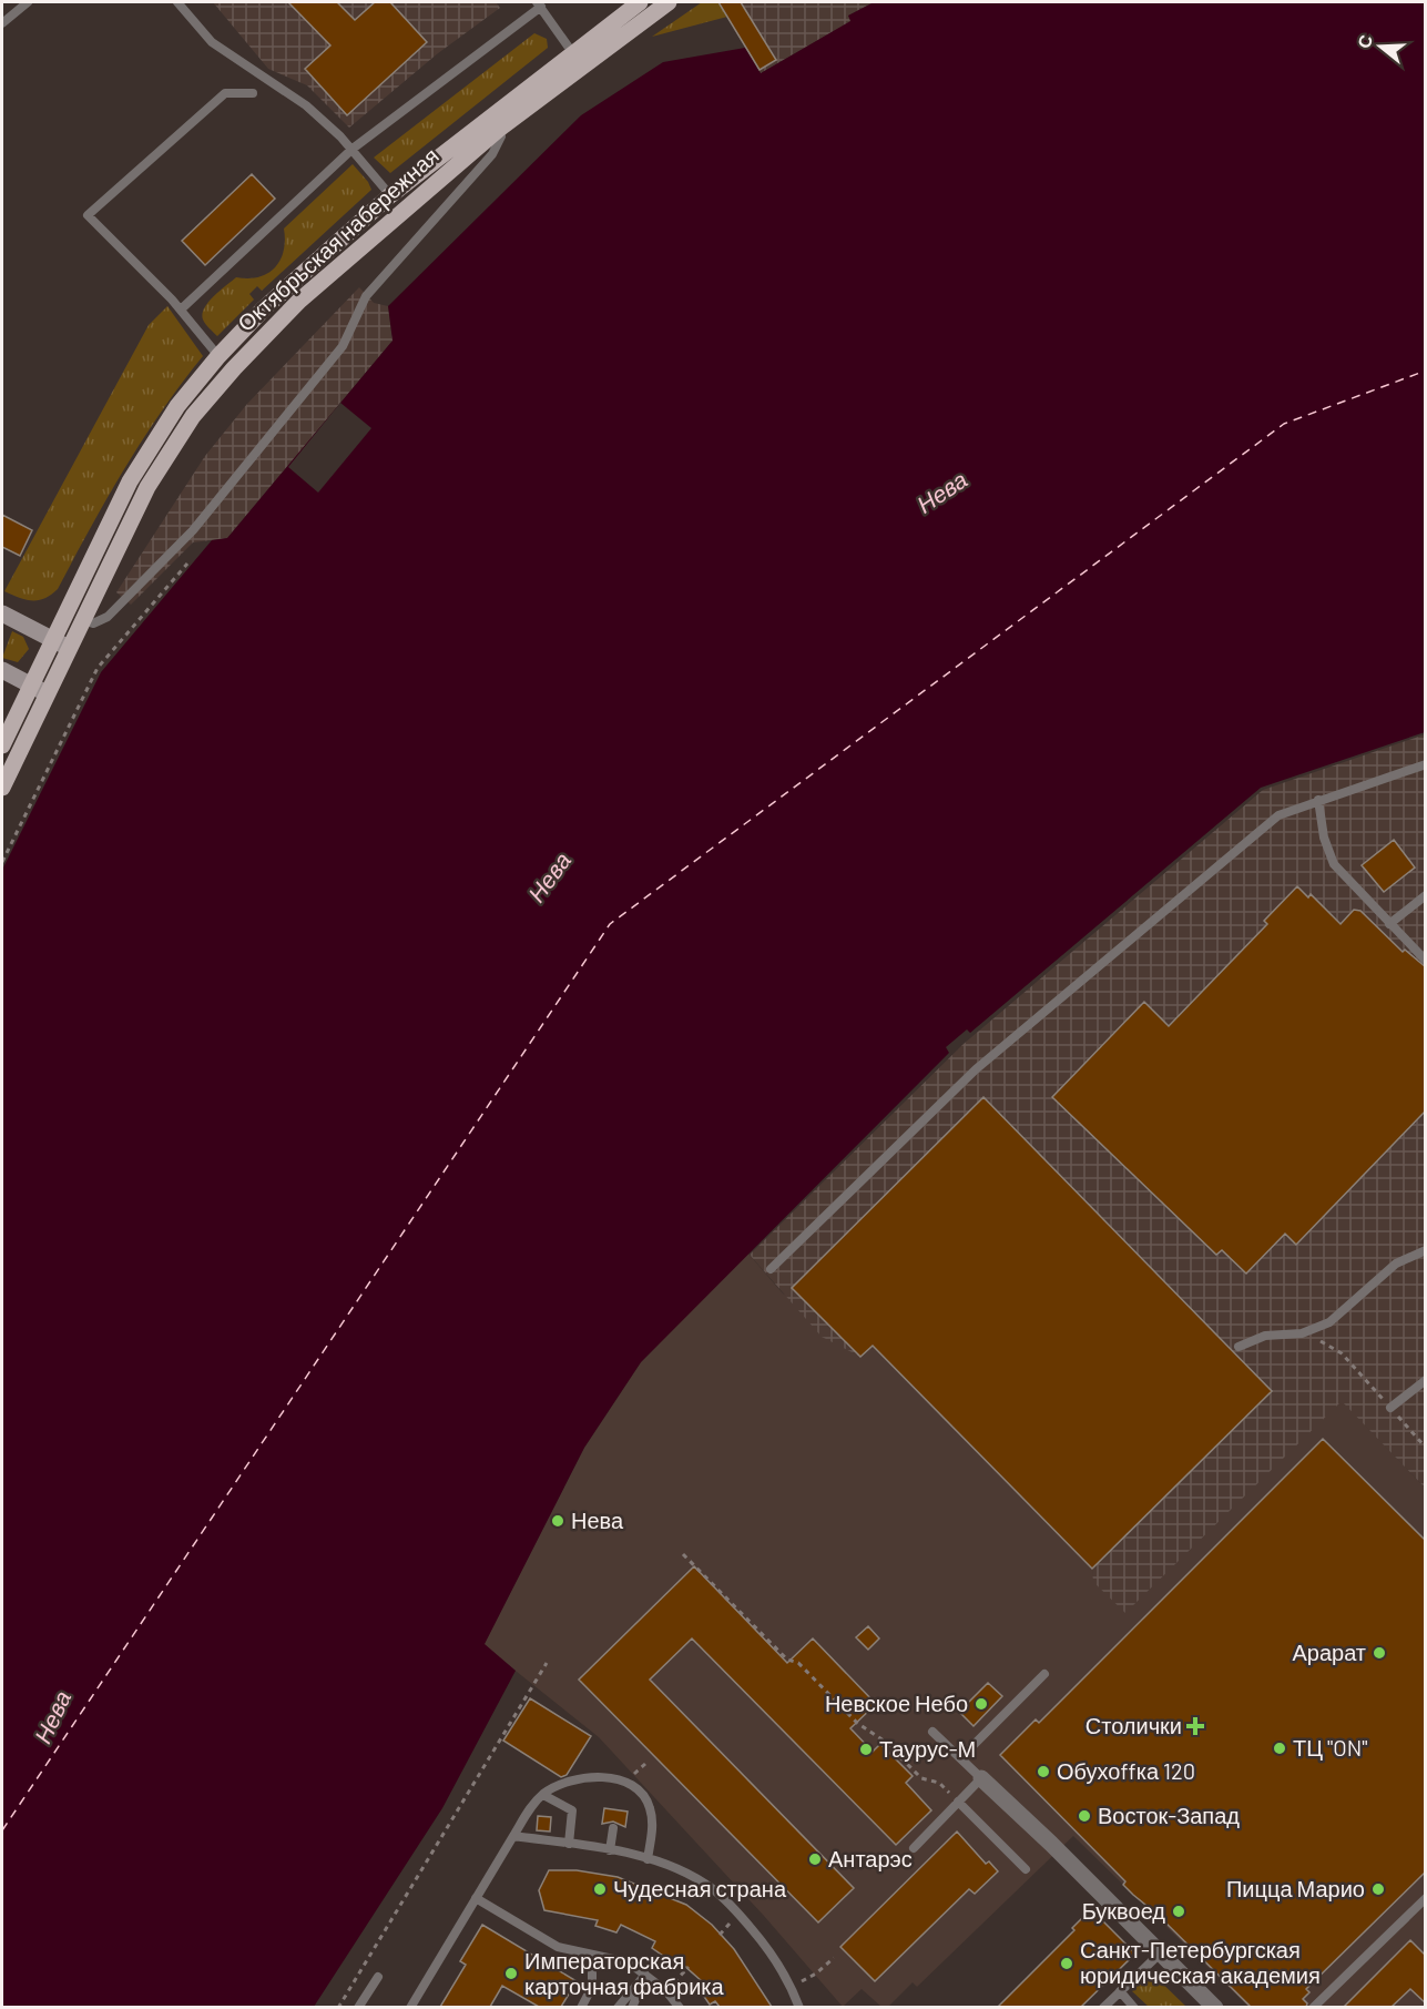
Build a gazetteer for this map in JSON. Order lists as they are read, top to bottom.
{
  "streets": {
    "main road": ["Октябрьская набережная"]
  },
  "water": ["Нева"],
  "places": {
    "other": [
      "Нева",
      "Арарат",
      "Невское Небо",
      "ТЦ \"ON\"",
      "Таурус-М",
      "Обухоffка 120",
      "Восток-Запад",
      "Антарэс",
      "Чудесная страна",
      "Пицца Марио",
      "Буквоед",
      "Санкт-Петербургская юридическая академия",
      "Императорская карточная фабрика"
    ],
    "health": ["Столички"]
  },
  "north": "left"
}
